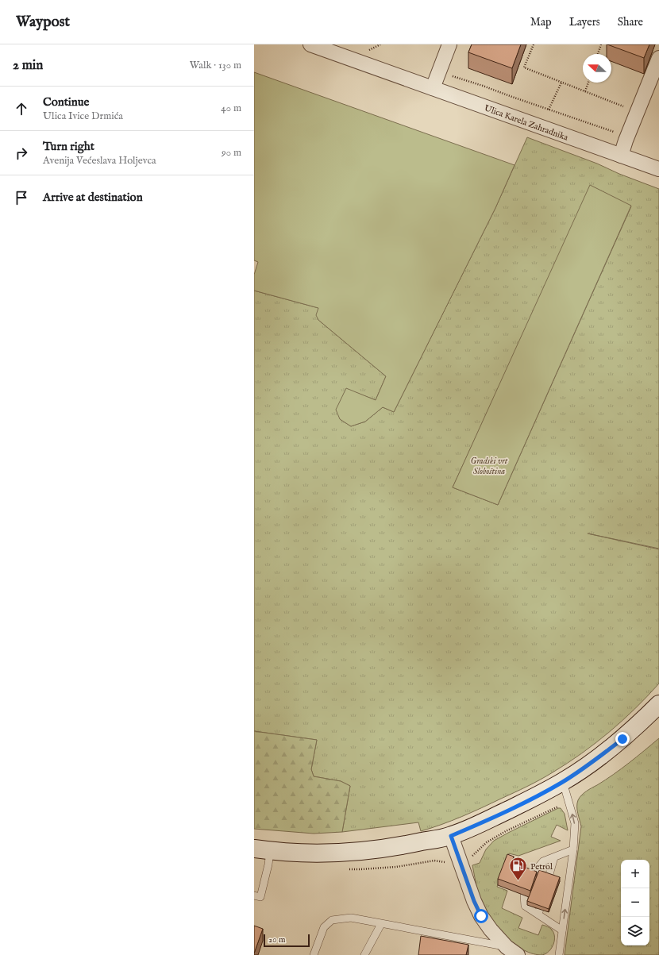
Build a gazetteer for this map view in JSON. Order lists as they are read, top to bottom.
{
  "streets": {
    "street": ["Ulica Karela Zahradnika"]
  },
  "parks": ["Gradski vrt Sloboština"],
  "places": {
    "fuel station": ["Petrol"]
  },
  "scale_bar": "20 m",
  "north": "left",
  "page": {
    "header": "Waypost",
    "nav": ["Map", "Layers", "Share"],
    "heading": ["2 min", "Walk · 130 m"],
    "list": [
      ["Continue", "Ulica Ivice Drmića", "40 m"],
      ["Turn right", "Avenija Većeslava Holjevca", "90 m"],
      "Arrive at destination"
    ],
    "map_buttons": ["+", "−"],
    "scale": "20 m"
  }
}
